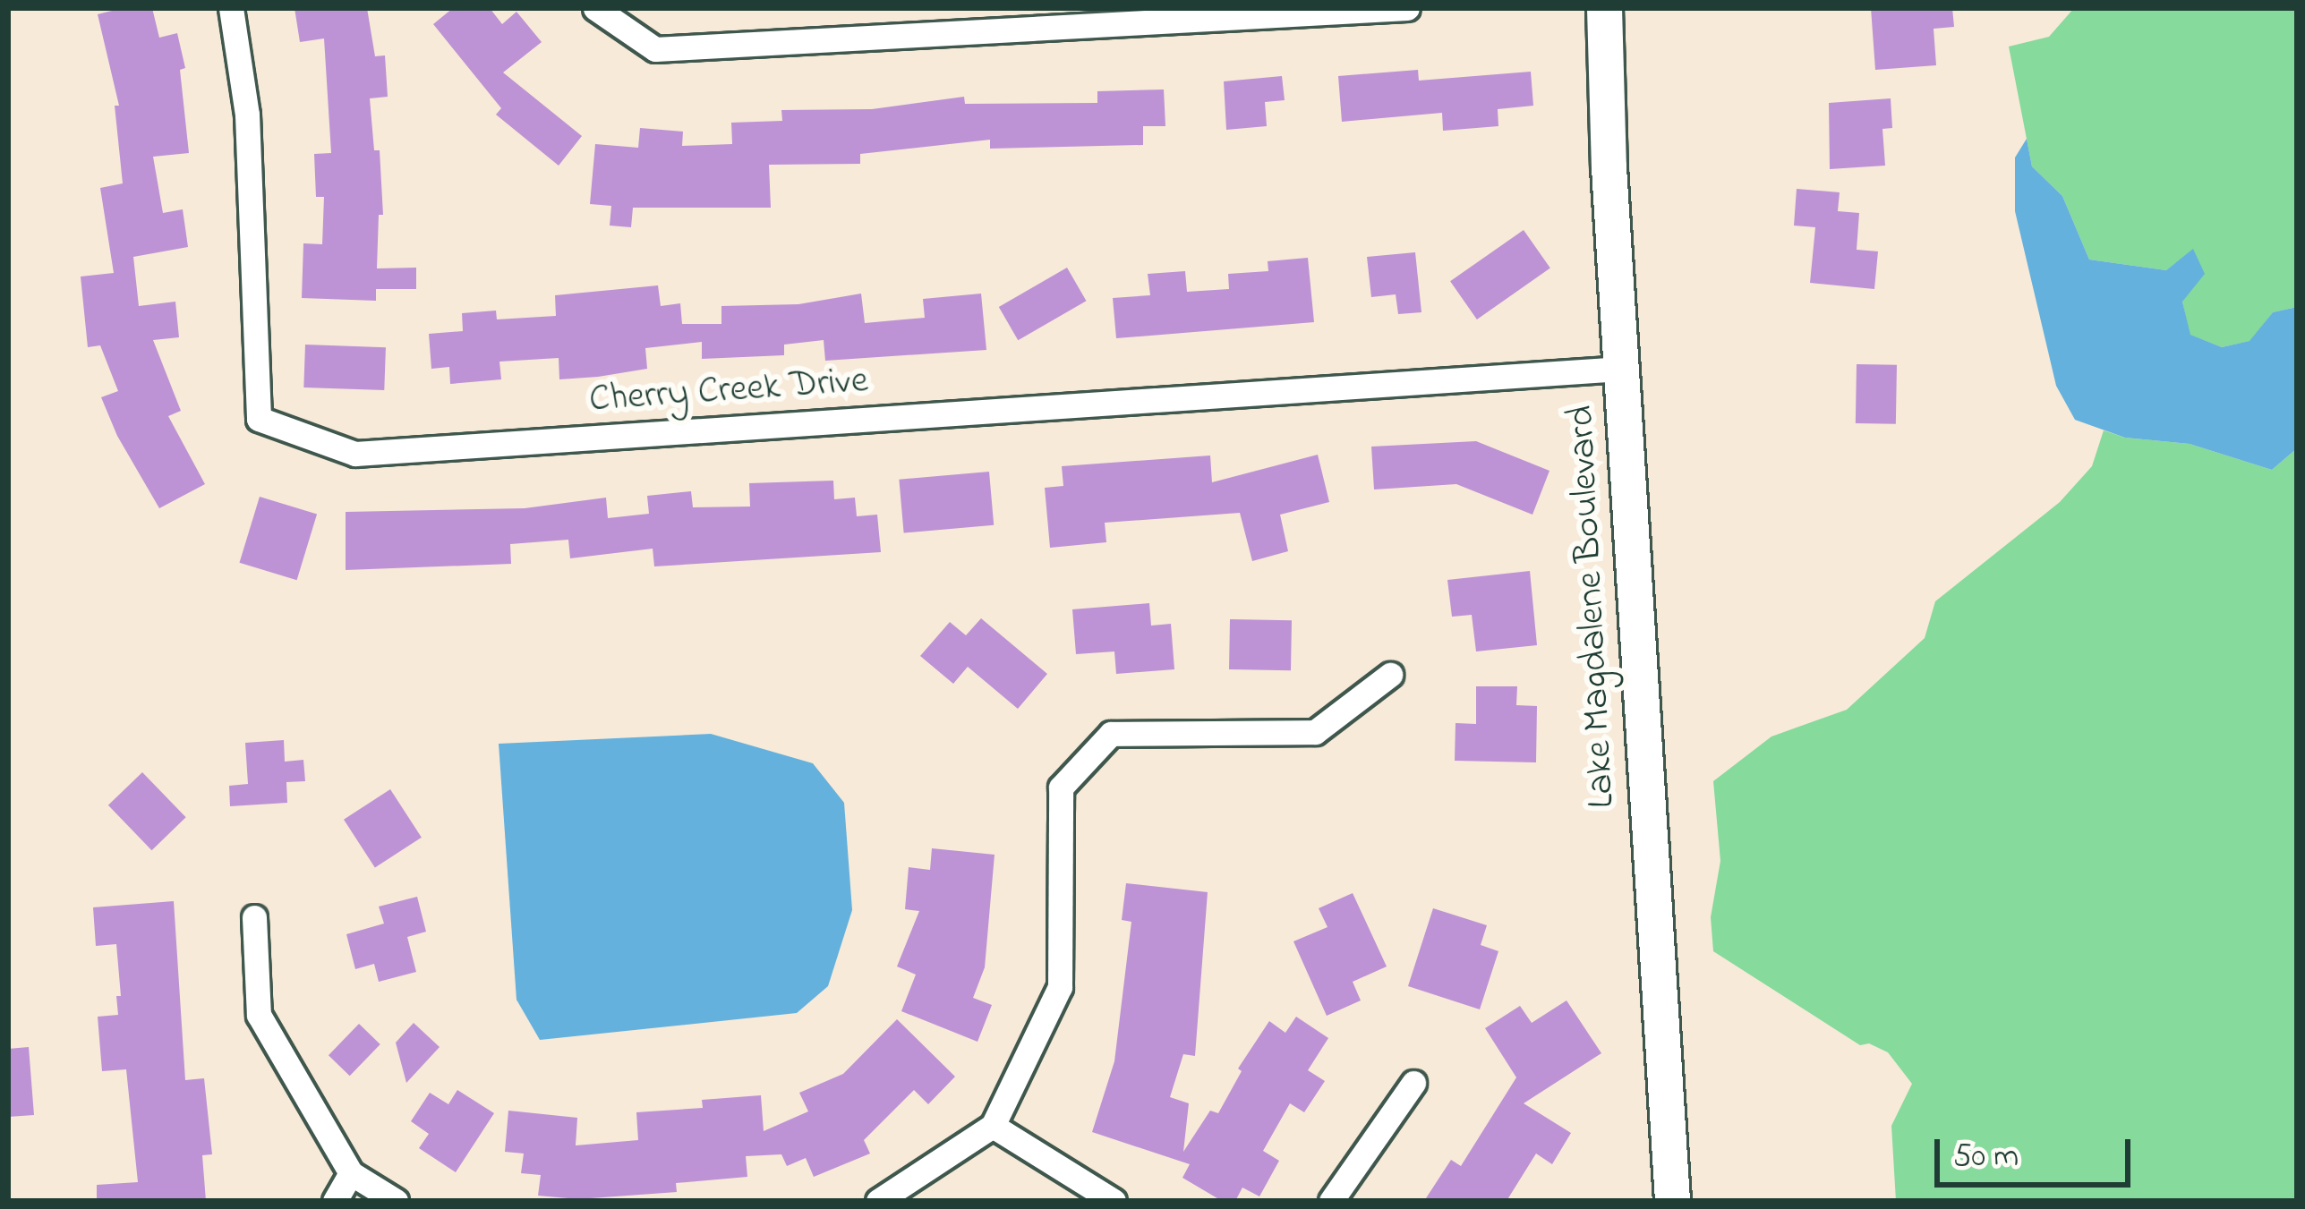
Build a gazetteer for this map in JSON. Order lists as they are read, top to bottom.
{
  "streets": {
    "street": ["Cherry Creek Drive", "Lake Magdalene Boulevard"]
  },
  "crossings": [
    ["Cherry Creek Drive", "Lake Magdalene Boulevard"]
  ],
  "scale_bar": "50 m"
}
